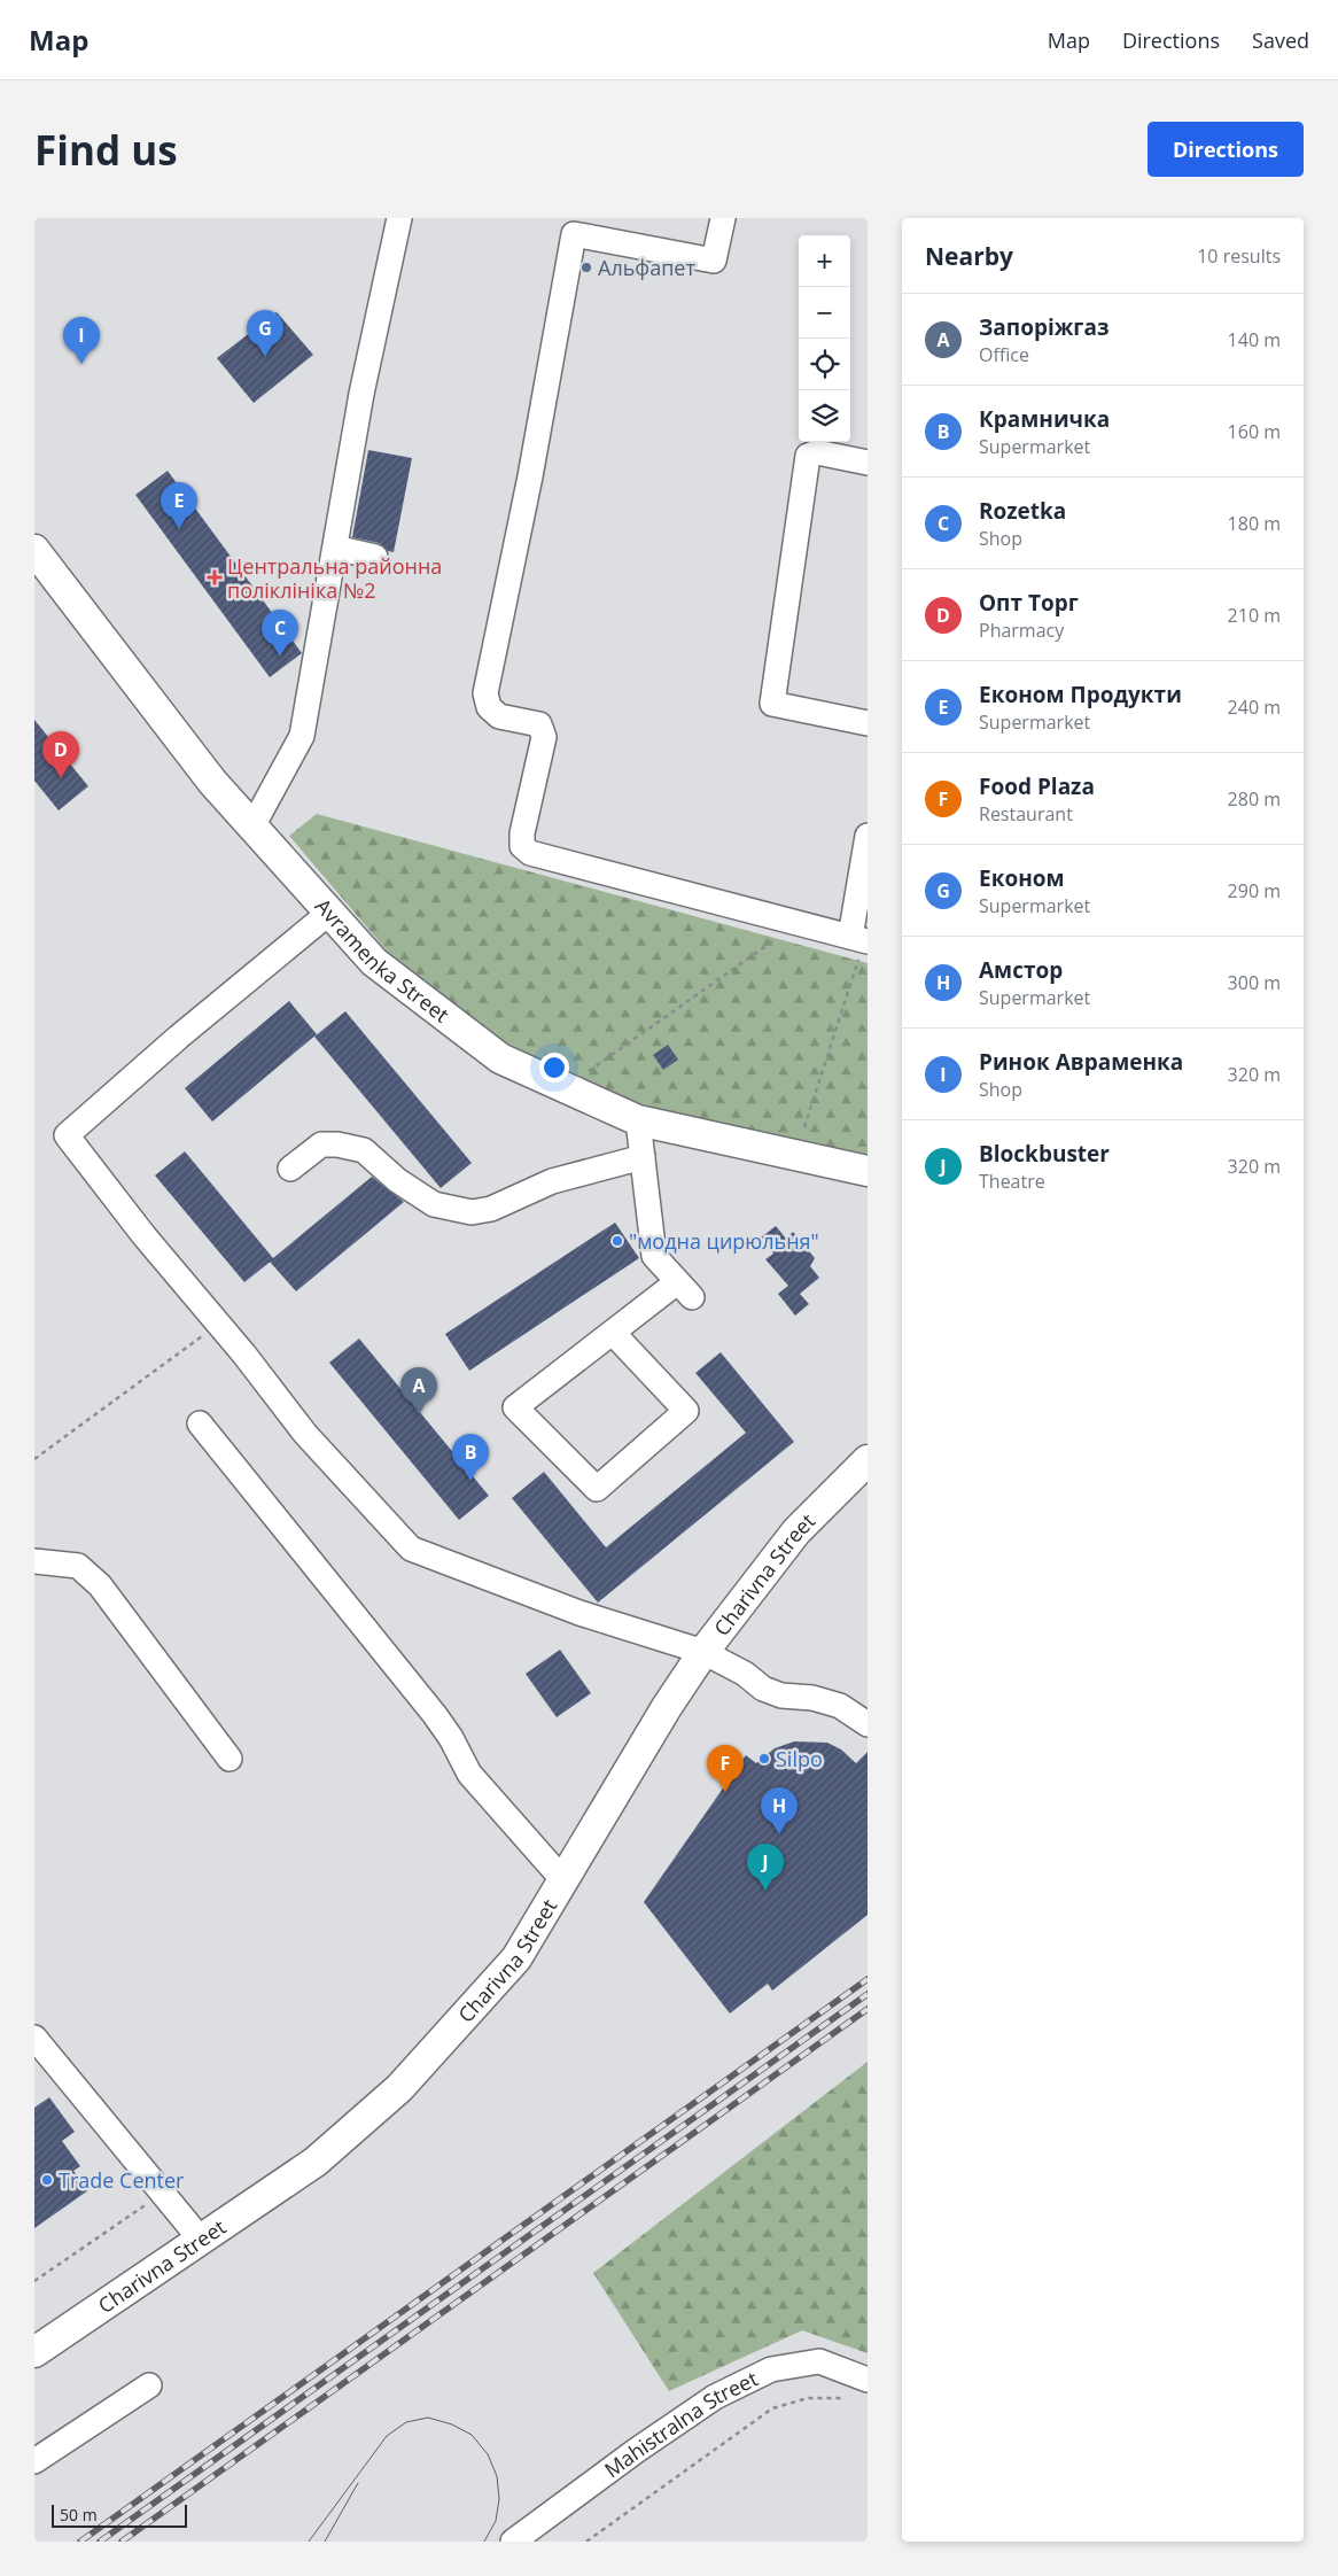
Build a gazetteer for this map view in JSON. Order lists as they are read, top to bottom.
{
  "streets": {
    "main road": ["Avramenka Street", "Charivna Street"],
    "street": ["Mahistralna Street"]
  },
  "places": {
    "other": [
      "Альфапет",
      "\"модна цирюльня\"",
      "Silpo",
      "Trade Center"
    ],
    "health": ["Центральна районна поліклініка №2"]
  },
  "scale_bar": "50 m",
  "page": {
    "header": "Map",
    "nav": ["Map", "Directions", "Saved"],
    "buttons": "Directions",
    "title": "Find us",
    "heading": ["Nearby", "10 results"],
    "map_buttons": ["+", "−"],
    "list": [
      {
        "mark": "A",
        "name": "Запоріжгаз",
        "note": "Office",
        "value": "140 m"
      },
      {
        "mark": "B",
        "name": "Крамничка",
        "note": "Supermarket",
        "value": "160 m"
      },
      {
        "mark": "C",
        "name": "Rozetka",
        "note": "Shop",
        "value": "180 m"
      },
      {
        "mark": "D",
        "name": "Опт Торг",
        "note": "Pharmacy",
        "value": "210 m"
      },
      {
        "mark": "E",
        "name": "Економ Продукти",
        "note": "Supermarket",
        "value": "240 m"
      },
      {
        "mark": "F",
        "name": "Food Plaza",
        "note": "Restaurant",
        "value": "280 m"
      },
      {
        "mark": "G",
        "name": "Економ",
        "note": "Supermarket",
        "value": "290 m"
      },
      {
        "mark": "H",
        "name": "Амстор",
        "note": "Supermarket",
        "value": "300 m"
      },
      {
        "mark": "I",
        "name": "Ринок Авраменка",
        "note": "Shop",
        "value": "320 m"
      },
      {
        "mark": "J",
        "name": "Blockbuster",
        "note": "Theatre",
        "value": "320 m"
      }
    ],
    "pins": [
      "G",
      "I",
      "E",
      "C",
      "D",
      "A",
      "B",
      "F",
      "H",
      "J"
    ],
    "scale": "50 m"
  }
}
